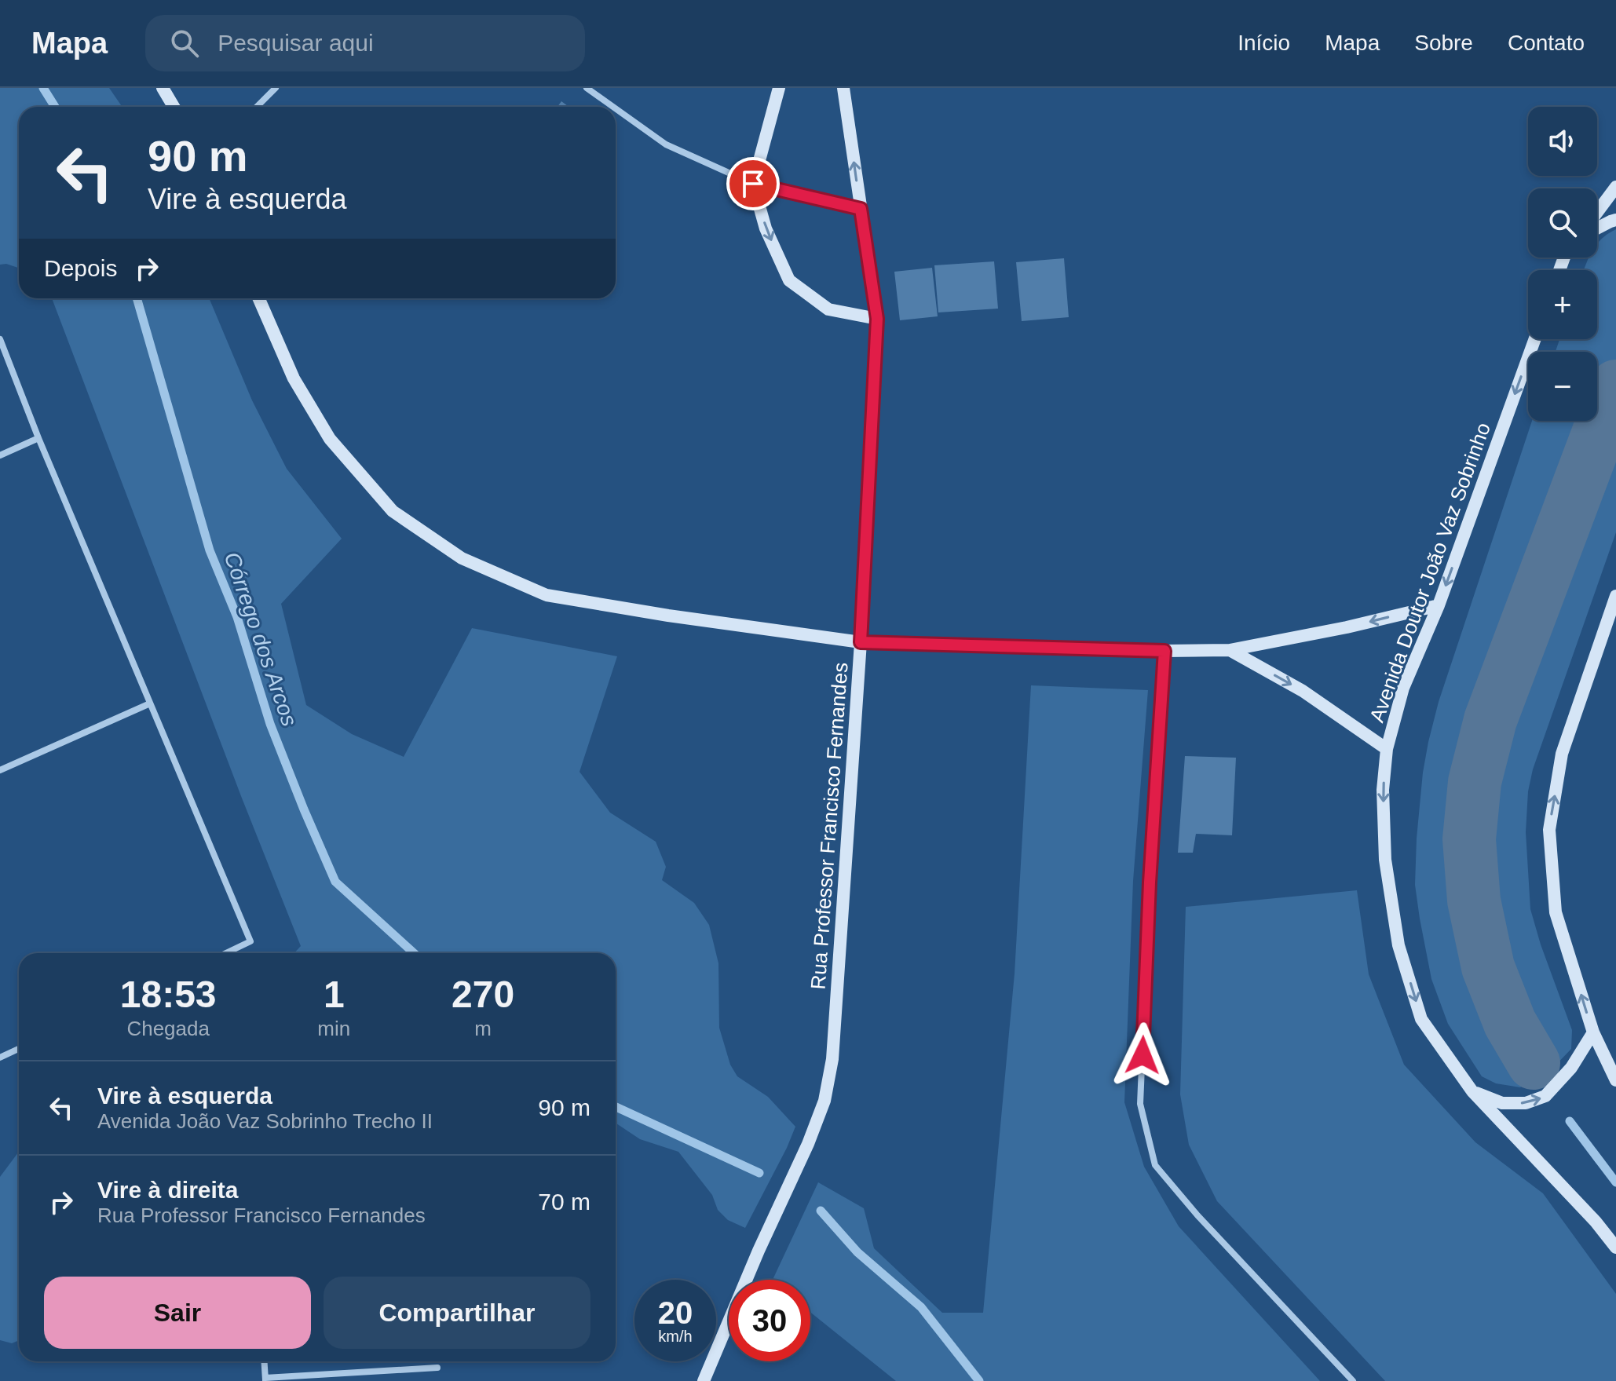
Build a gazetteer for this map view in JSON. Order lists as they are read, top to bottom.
{
  "streets": {
    "street": ["Avenida Doutor João Vaz Sobrinho", "Rua Professor Francisco Fernandes"]
  },
  "one_way": ["Avenida Doutor João Vaz Sobrinho"],
  "water": ["Córrego dos Arcos"],
  "page": {
    "header": "Mapa",
    "search": "Pesquisar aqui",
    "nav": [
      "Início",
      "Mapa",
      "Sobre",
      "Contato"
    ],
    "map_buttons": ["+", "−"],
    "turn": ["90 m", "Vire à esquerda"],
    "then": "Depois",
    "eta": [
      "18:53",
      "Chegada",
      "1",
      "min",
      "270",
      "m"
    ],
    "list": [
      {
        "name": "Vire à esquerda",
        "note": "Avenida João Vaz Sobrinho Trecho II",
        "value": "90 m"
      },
      {
        "name": "Vire à direita",
        "note": "Rua Professor Francisco Fernandes",
        "value": "70 m"
      }
    ],
    "buttons": ["Sair", "Compartilhar"],
    "speed": "20 km/h",
    "limit": "30"
  }
}
